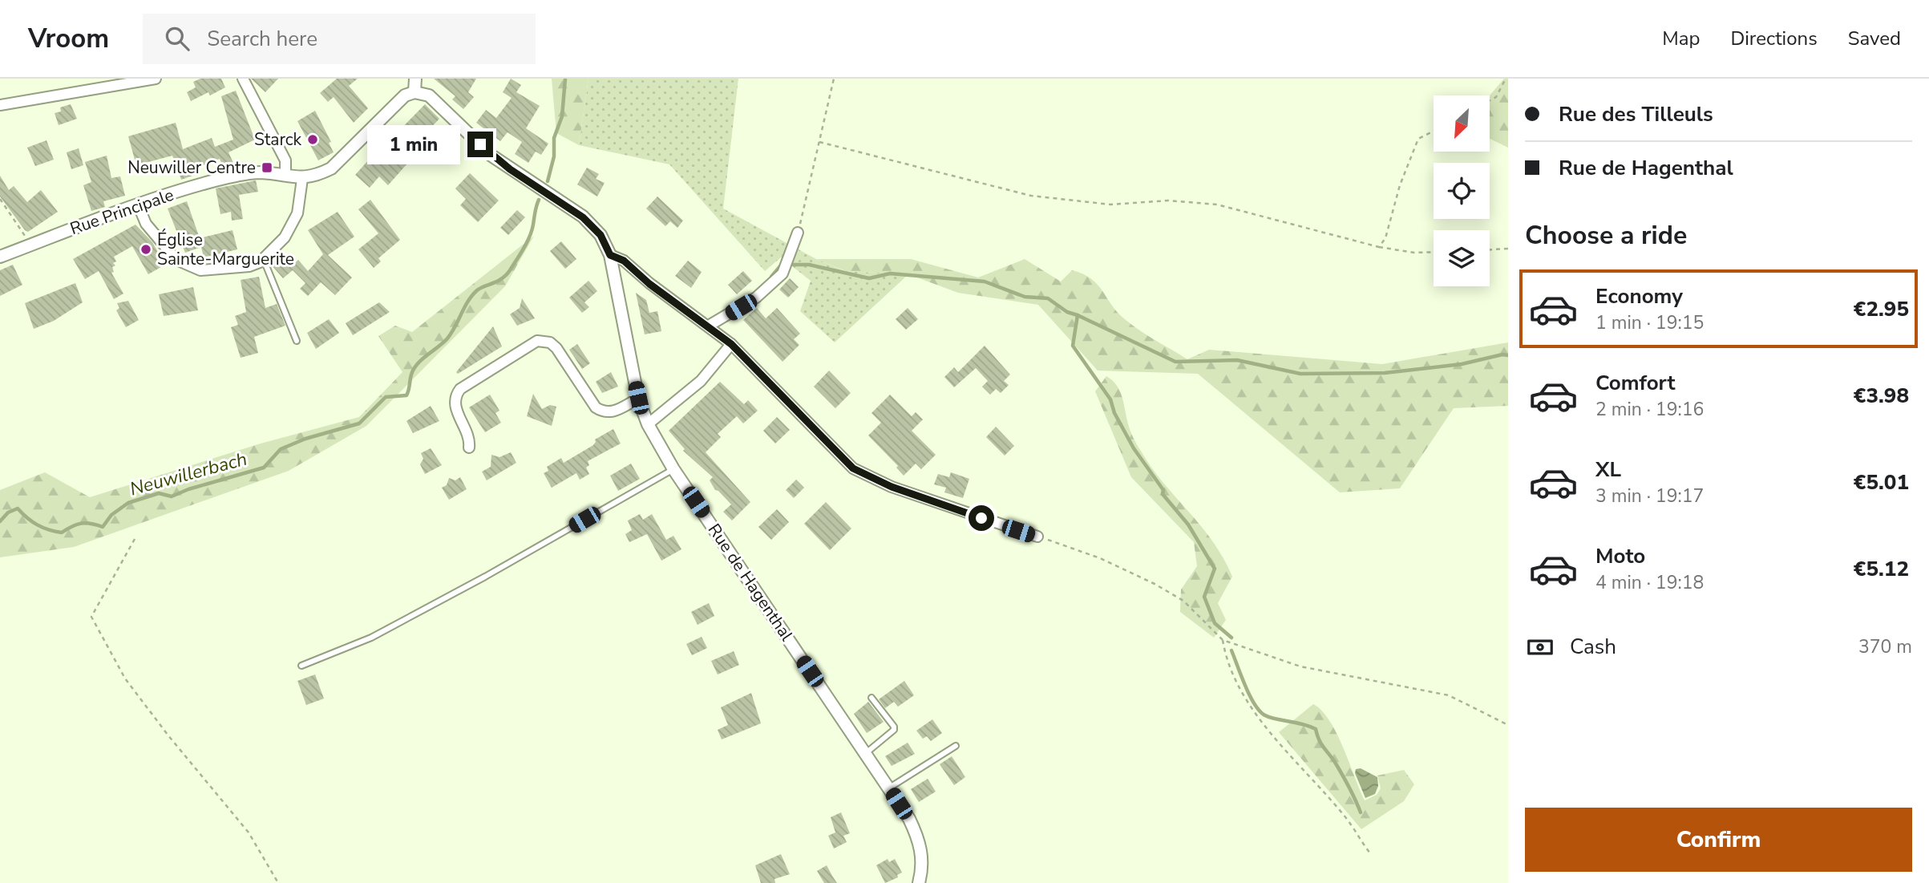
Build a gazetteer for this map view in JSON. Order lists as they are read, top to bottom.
{
  "streets": {
    "street": ["Rue Principale", "Rue de Hagenthal"]
  },
  "water": ["Neuwillerbach"],
  "places": {
    "other": ["Starck", "Église Sainte-Marguerite"],
    "transit": ["Neuwiller Centre"]
  },
  "north": "bottom left",
  "page": {
    "header": "Vroom",
    "search": "Search here",
    "nav": ["Map", "Directions", "Saved"],
    "banner": ["Rue des Tilleuls", "Rue de Hagenthal"],
    "bubble": "1 min",
    "heading": "Choose a ride",
    "list": [
      {
        "name": "Economy",
        "note": "1 min · 19:15",
        "value": "€2.95"
      },
      {
        "name": "Comfort",
        "note": "2 min · 19:16",
        "value": "€3.98"
      },
      {
        "name": "XL",
        "note": "3 min · 19:17",
        "value": "€5.01"
      },
      {
        "name": "Moto",
        "note": "4 min · 19:18",
        "value": "€5.12"
      }
    ],
    "pay": ["Cash", "370 m"],
    "buttons": "Confirm"
  }
}
